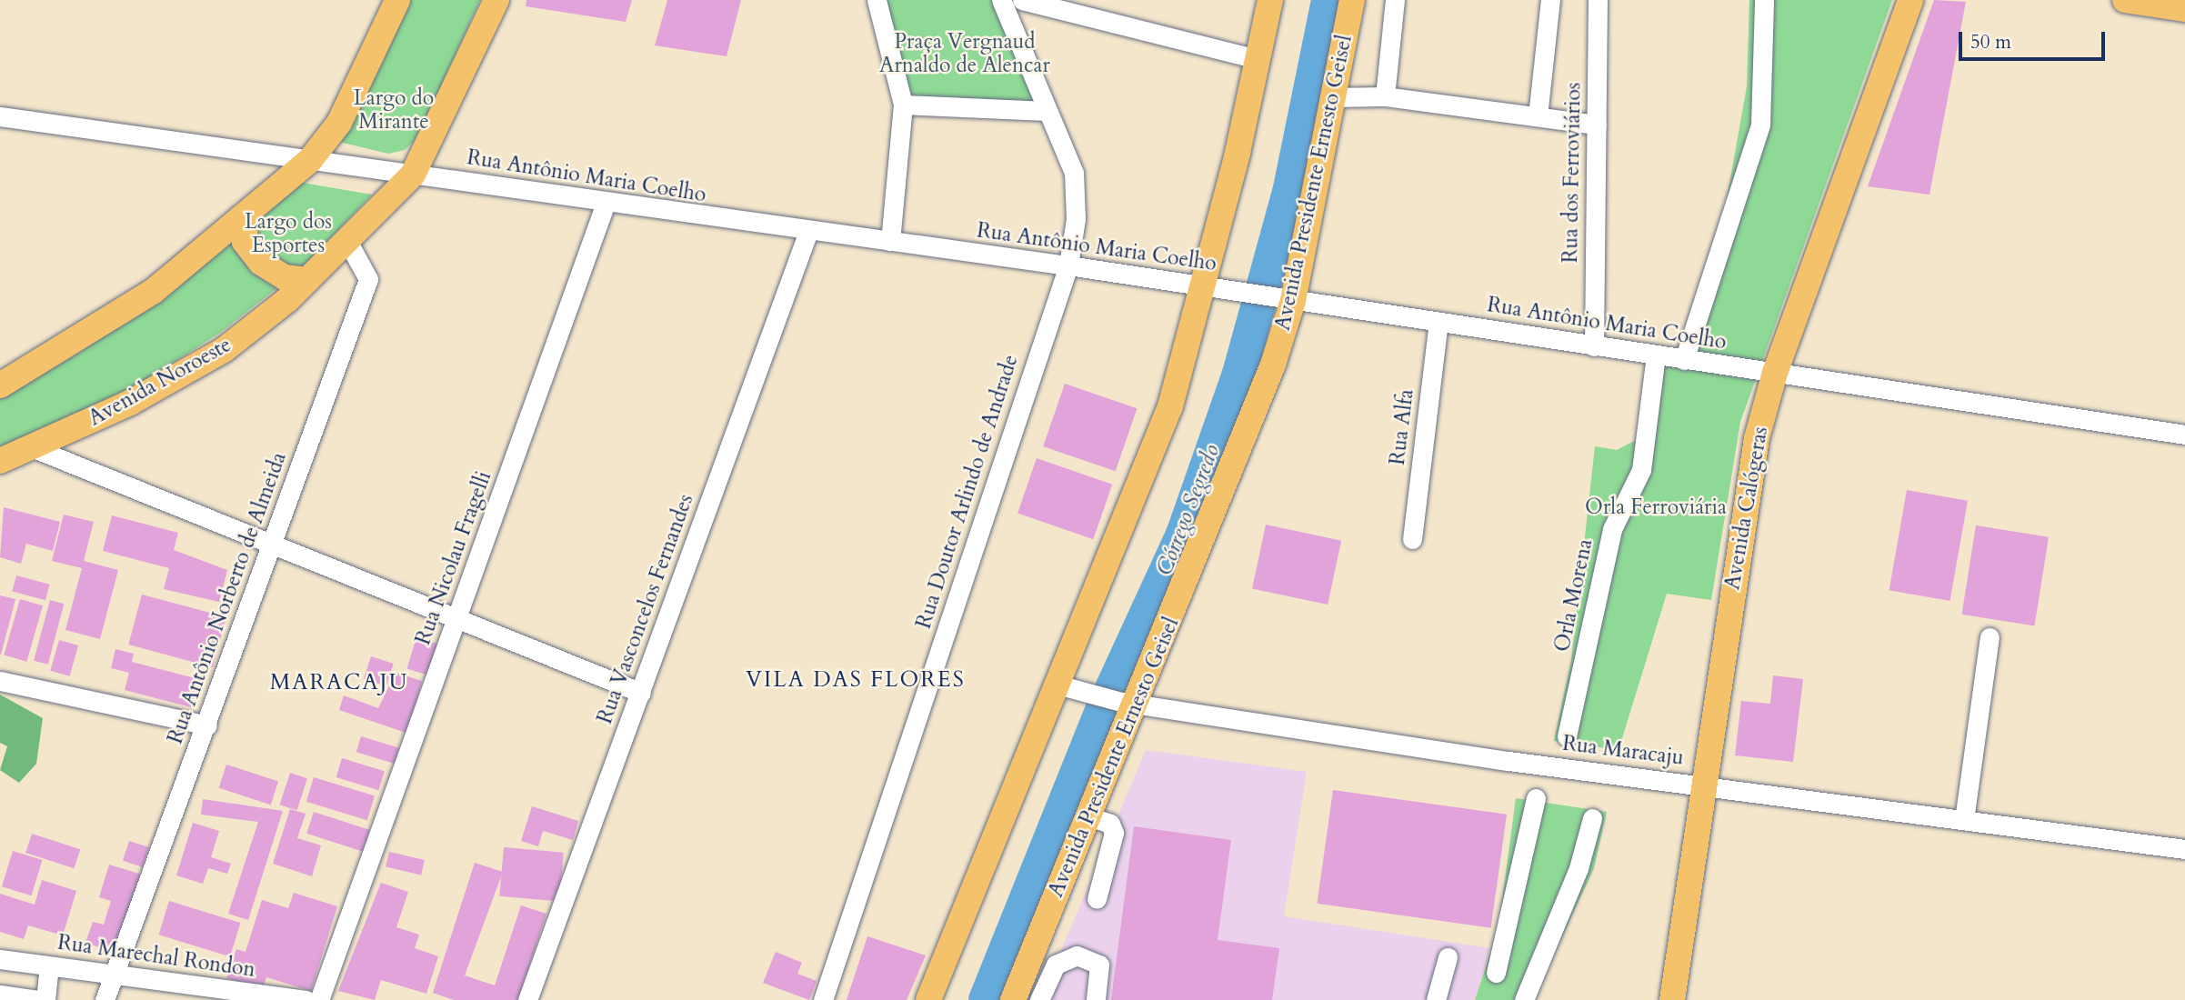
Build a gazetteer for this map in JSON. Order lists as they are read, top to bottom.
{
  "streets": {
    "main road": ["Avenida Presidente Ernesto Geisel", "Avenida Noroeste", "Avenida Calógeras"],
    "street": [
      "Rua dos Ferroviários",
      "Rua Antônio Maria Coelho",
      "Rua Alfa",
      "Rua Doutor Arlindo de Andrade",
      "Rua Nicolau Fragelli",
      "Orla Morena",
      "Rua Antônio Norberto de Almeida",
      "Rua Vasconcelos Fernandes",
      "Rua Maracaju",
      "Rua Marechal Rondon"
    ]
  },
  "crossings": [
    ["Rua dos Ferroviários", "Rua Antônio Maria Coelho"],
    ["Rua Antônio Maria Coelho", "Avenida Presidente Ernesto Geisel"],
    ["Rua Antônio Maria Coelho", "Avenida Noroeste"],
    ["Rua Antônio Maria Coelho", "Rua Alfa"],
    ["Rua Antônio Maria Coelho", "Rua Doutor Arlindo de Andrade"],
    ["Rua Antônio Maria Coelho", "Avenida Calógeras"],
    ["Rua Antônio Maria Coelho", "Rua Nicolau Fragelli"],
    ["Rua Antônio Maria Coelho", "Orla Morena"],
    ["Rua Antônio Maria Coelho", "Rua Vasconcelos Fernandes"],
    ["Avenida Presidente Ernesto Geisel", "Rua Maracaju"],
    ["Avenida Noroeste", "Rua Antônio Norberto de Almeida"],
    ["Avenida Calógeras", "Rua Maracaju"],
    ["Rua Antônio Norberto de Almeida", "Rua Marechal Rondon"]
  ],
  "districts": ["VILA DAS FLORES", "MARACAJU"],
  "water": ["Córrego Segredo"],
  "parks": [
    "Praça Vergnaud Arnaldo de Alencar",
    "Largo do Mirante",
    "Largo dos Esportes",
    "Orla Ferroviária"
  ],
  "scale_bar": "50 m"
}
